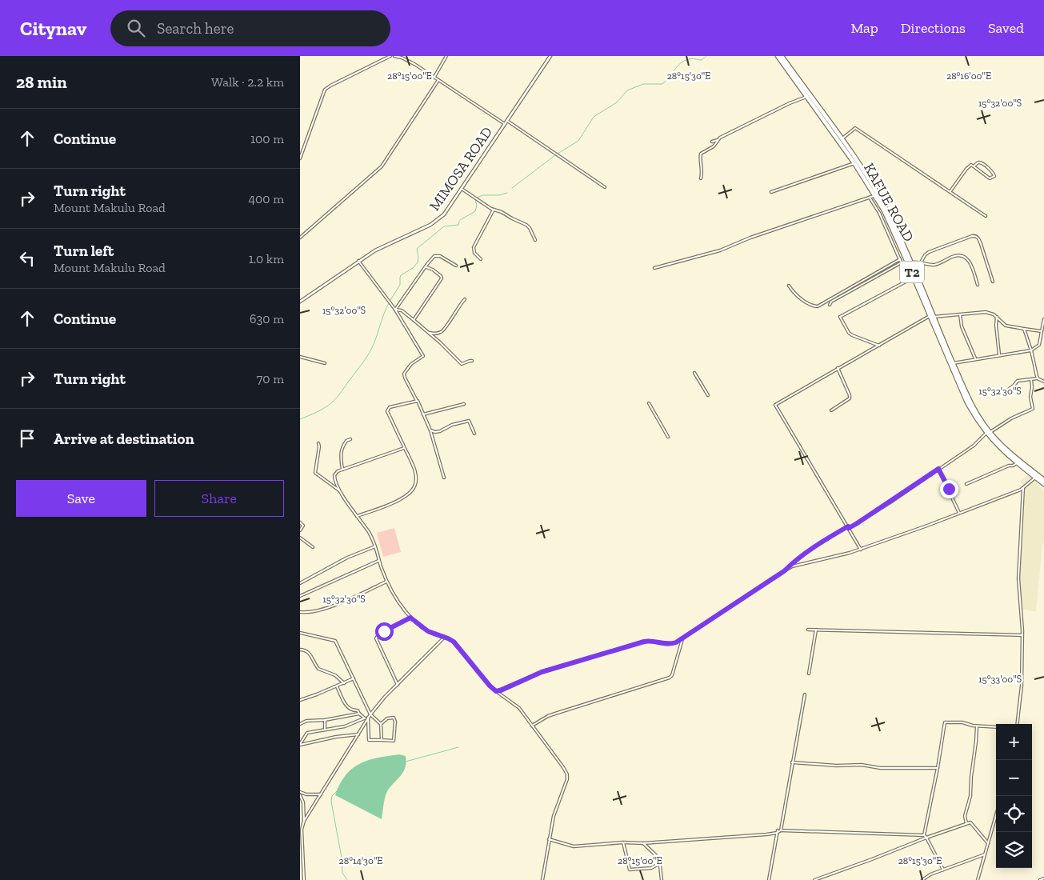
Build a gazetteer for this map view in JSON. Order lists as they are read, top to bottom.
{
  "streets": {
    "highway": ["KAFUE ROAD", "T2"],
    "street": ["MIMOSA ROAD"]
  },
  "page": {
    "header": "Citynav",
    "search": "Search here",
    "nav": ["Map", "Directions", "Saved"],
    "heading": ["28 min", "Walk · 2.2 km"],
    "list": [
      ["Continue", "100 m"],
      ["Turn right", "Mount Makulu Road", "400 m"],
      ["Turn left", "Mount Makulu Road", "1.0 km"],
      ["Continue", "630 m"],
      ["Turn right", "70 m"],
      "Arrive at destination"
    ],
    "buttons": ["Save", "Share"],
    "map_buttons": ["+", "−"]
  },
  "coordinates": [
    "28°15'00\"E",
    "28°15'30\"E",
    "28°16'00\"E",
    "15°32'00\"S",
    "15°32'30\"S",
    "15°33'00\"S",
    "28°14'30\"E"
  ]
}
